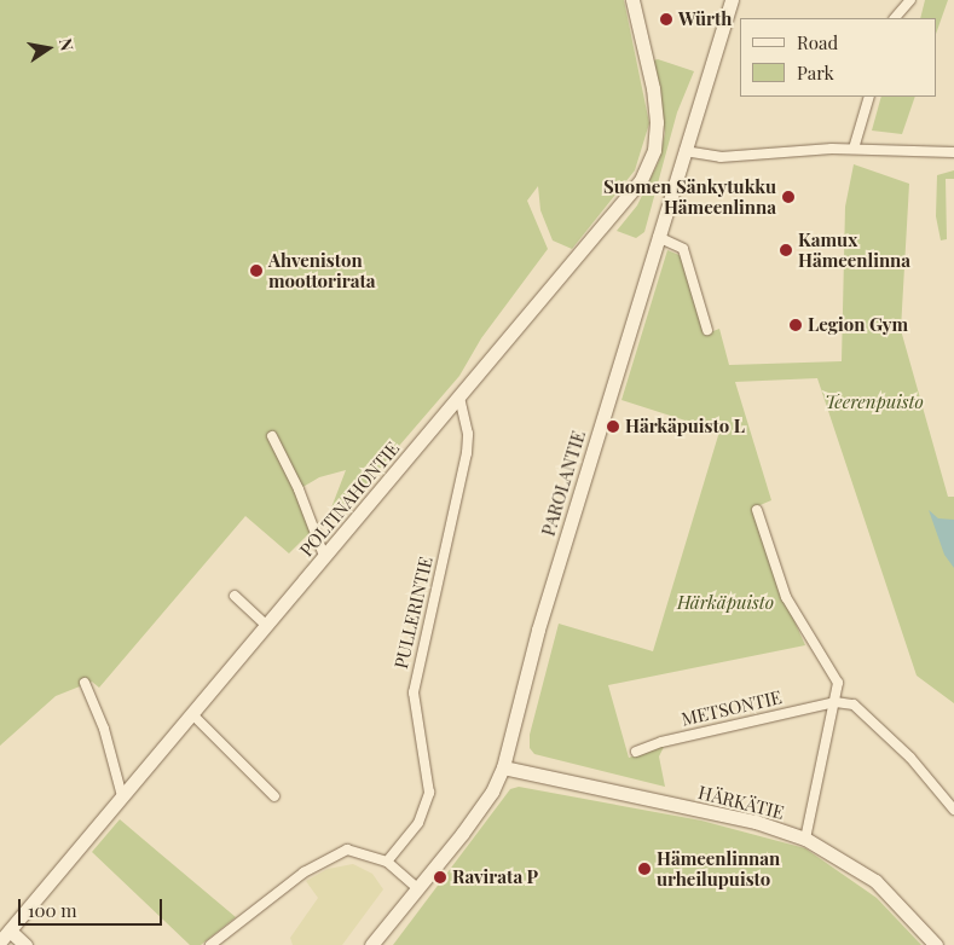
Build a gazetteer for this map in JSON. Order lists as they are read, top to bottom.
{
  "streets": {
    "main road": ["PAROLANTIE", "POLTINAHONTIE", "HÄRKÄTIE"],
    "street": ["PULLERINTIE", "METSONTIE"]
  },
  "crossings": [
    ["PAROLANTIE", "HÄRKÄTIE"],
    ["POLTINAHONTIE", "PULLERINTIE"]
  ],
  "parks": ["Teerenpuisto", "Härkäpuisto"],
  "places": [
    "Würth",
    "Suomen Sänkytukku Hämeenlinna",
    "Kamux Hämeenlinna",
    "Ahveniston moottorirata",
    "Legion Gym",
    "Härkäpuisto L",
    "Hämeenlinnan urheilupuisto",
    "Ravirata P"
  ],
  "legend": ["Road", "Park"],
  "scale_bar": "100 m",
  "north": "right"
}
